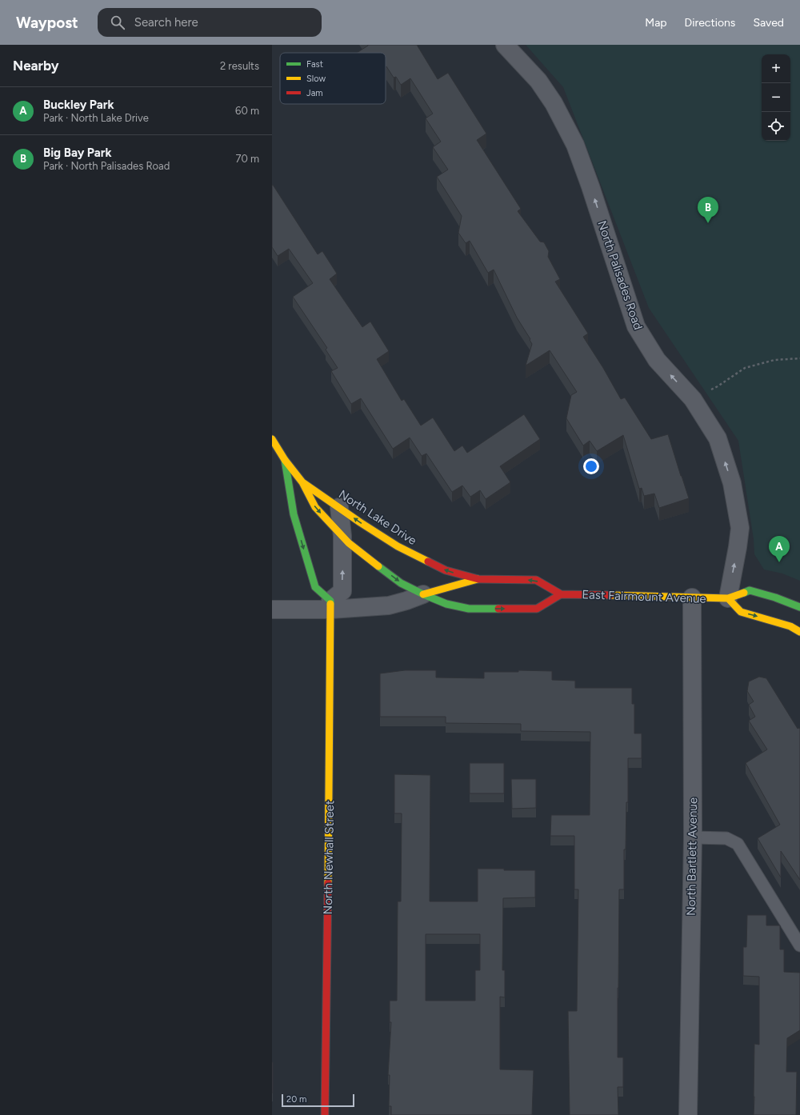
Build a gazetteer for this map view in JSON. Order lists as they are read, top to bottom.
{
  "streets": {
    "main road": ["North Lake Drive", "East Fairmount Avenue", "North Newhall Street"],
    "street": ["North Palisades Road", "North Bartlett Avenue"]
  },
  "crossings": [
    ["North Palisades Road", "East Fairmount Avenue"],
    ["North Lake Drive", "East Fairmount Avenue"],
    ["East Fairmount Avenue", "North Bartlett Avenue"]
  ],
  "one_way": ["North Palisades Road"],
  "legend": ["Fast", "Slow", "Jam"],
  "scale_bar": "20 m",
  "page": {
    "header": "Waypost",
    "search": "Search here",
    "nav": ["Map", "Directions", "Saved"],
    "heading": ["Nearby", "2 results"],
    "map_buttons": ["+", "−"],
    "list": [
      {
        "mark": "A",
        "name": "Buckley Park",
        "note": "Park · North Lake Drive",
        "value": "60 m"
      },
      {
        "mark": "B",
        "name": "Big Bay Park",
        "note": "Park · North Palisades Road",
        "value": "70 m"
      }
    ],
    "pins": ["B", "A"],
    "scale": "20 m"
  }
}
